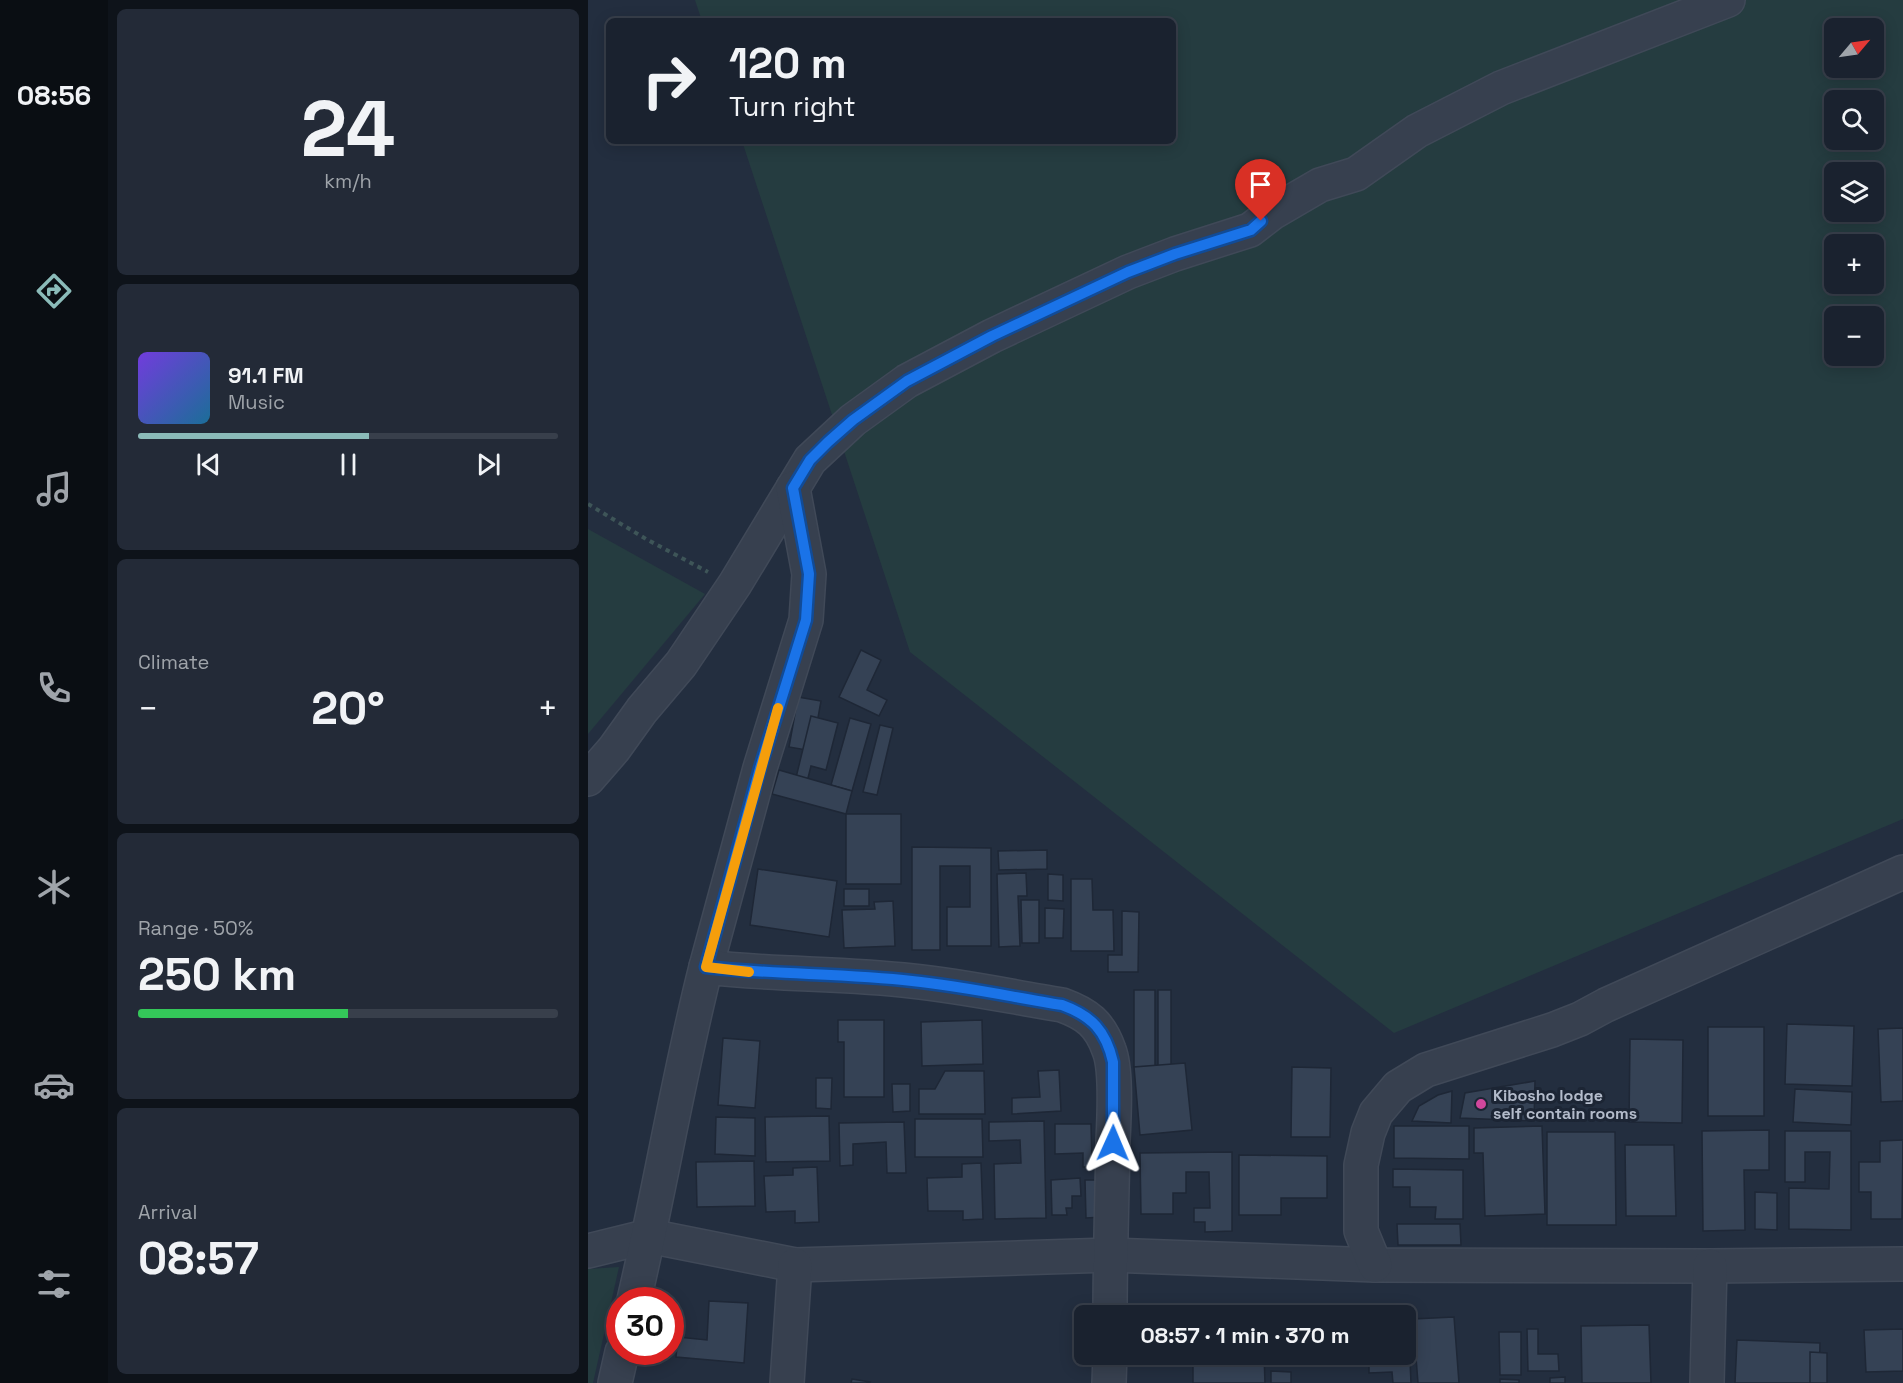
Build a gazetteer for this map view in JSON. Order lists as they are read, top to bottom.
{
  "places": ["Kibosho lodge self contain rooms"],
  "north": "top right",
  "page": {
    "tabs": "08:56",
    "tile": [
      ["24", "km/h"],
      "Climate",
      ["Range · 50%", "250 km"],
      ["Arrival", "08:57"]
    ],
    "map_buttons": ["+", "−"],
    "turn": ["120 m", "Turn right"],
    "song": ["91.1 FM", "Music"],
    "heat": ["−", "20°", "+"],
    "limit": "30",
    "trip": "08:57 · 1 min · 370 m"
  }
}
